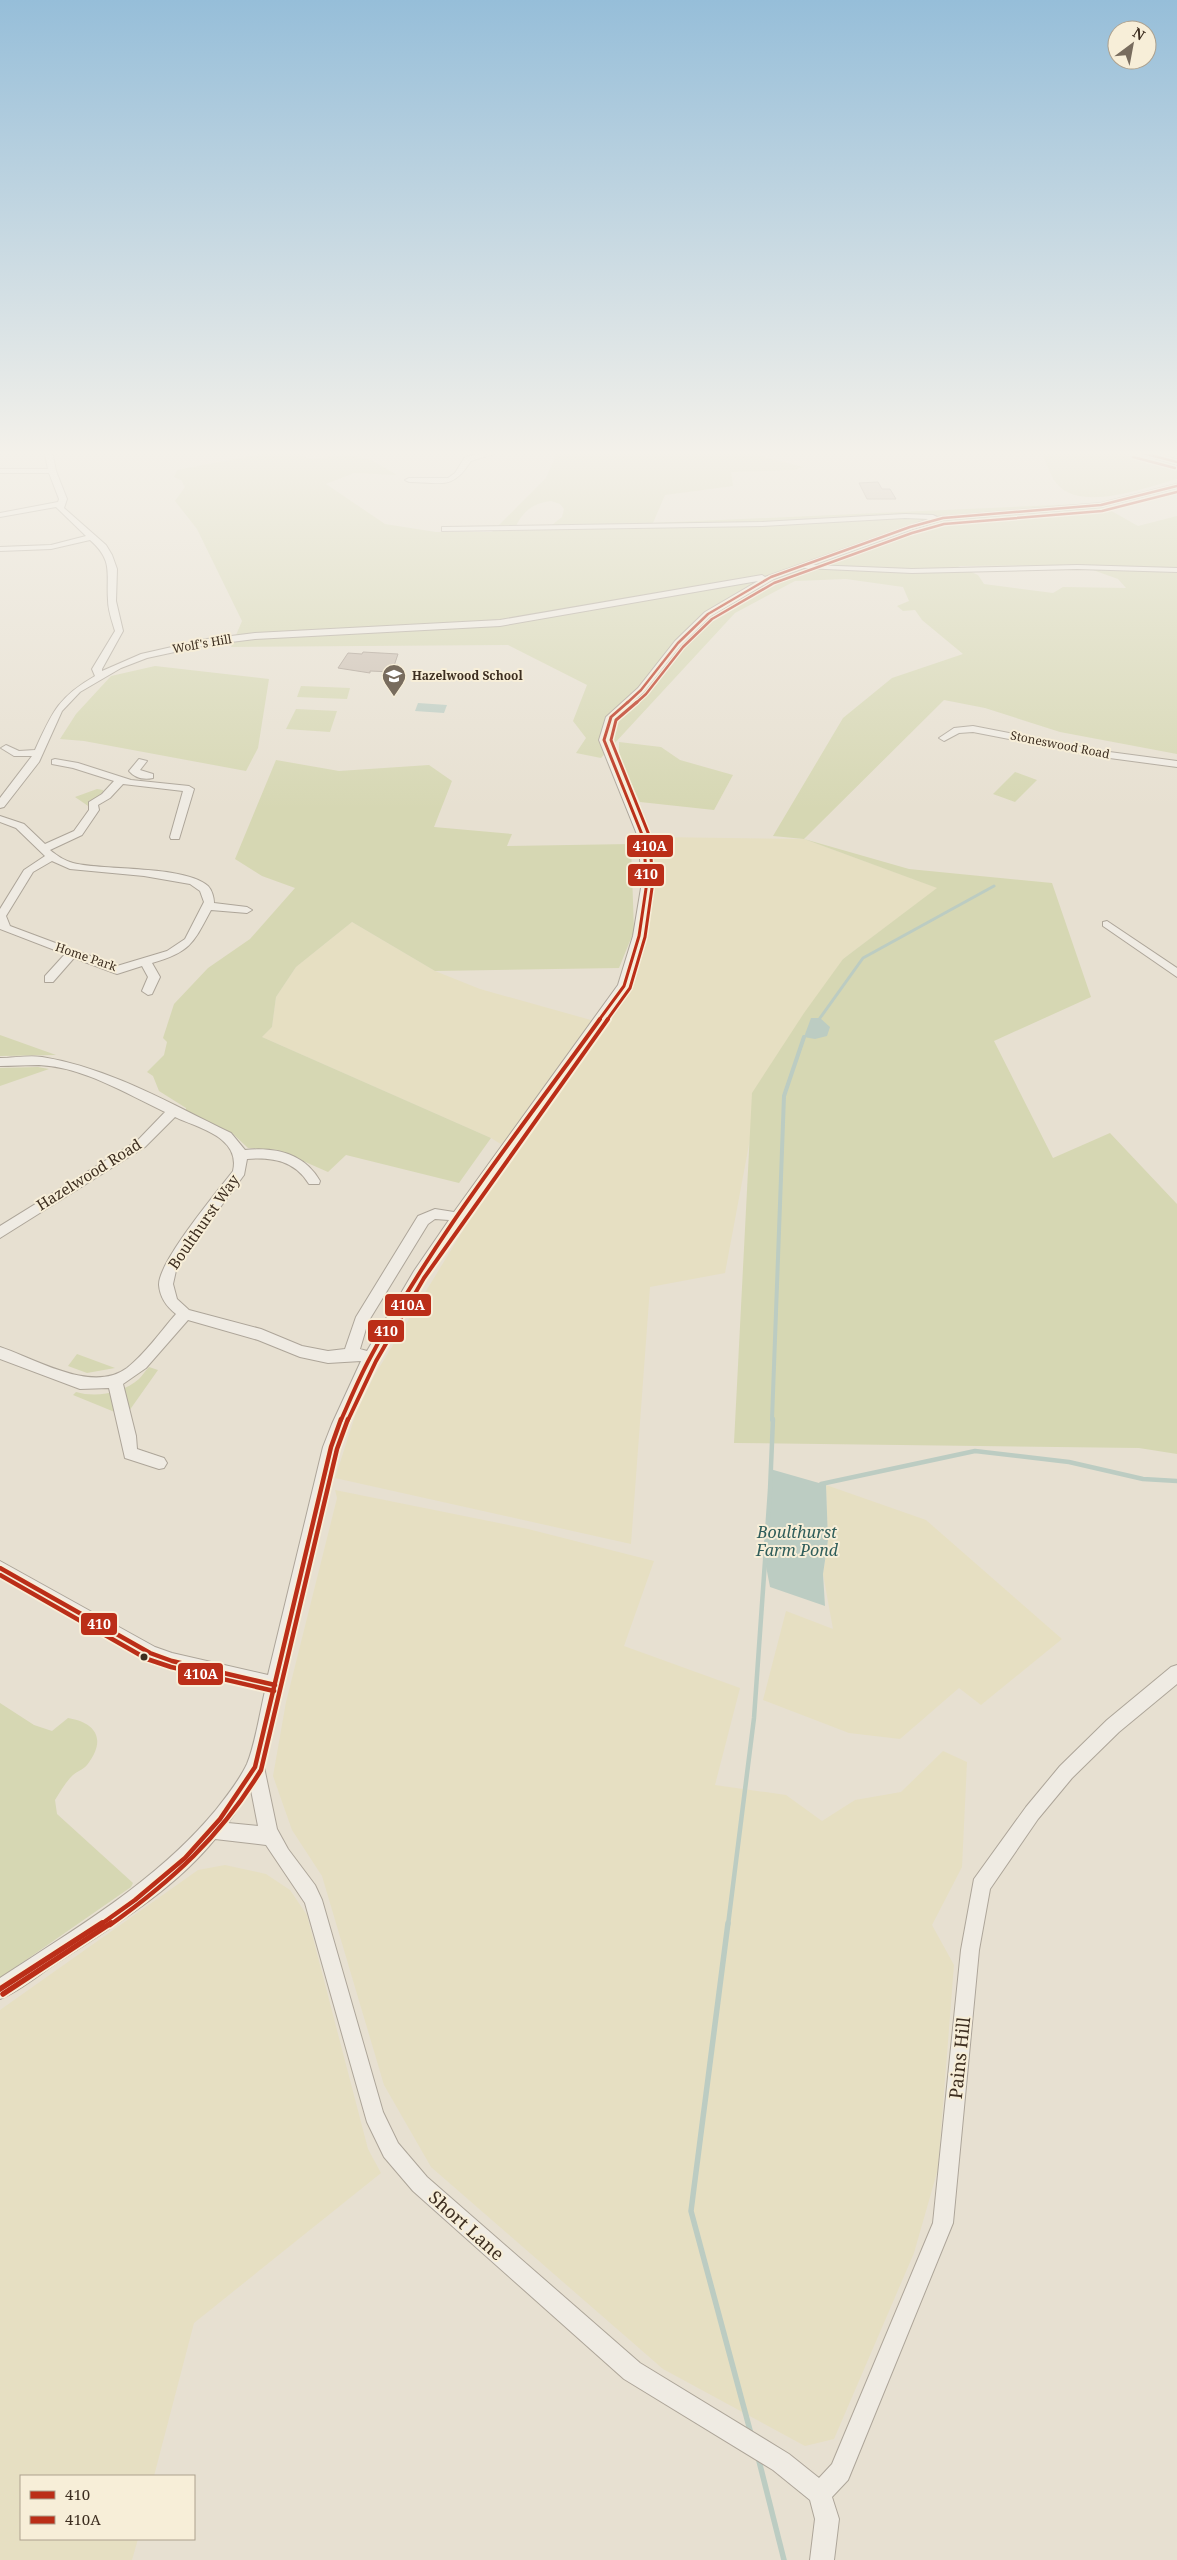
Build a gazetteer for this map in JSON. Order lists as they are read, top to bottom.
{
  "streets": {
    "street": [
      "Wolf's Hill",
      "Stoneswood Road",
      "Home Park",
      "Hazelwood Road",
      "Boulthurst Way",
      "Pains Hill",
      "Short Lane"
    ]
  },
  "crossings": [
    ["Hazelwood Road", "Boulthurst Way"],
    ["Pains Hill", "Short Lane"]
  ],
  "water": ["Boulthurst Farm Pond"],
  "places": {
    "school or university": ["Hazelwood School"]
  },
  "lines": ["transit line 410", "transit line 410A"],
  "legend": ["410", "410A"],
  "north": "top right"
}
